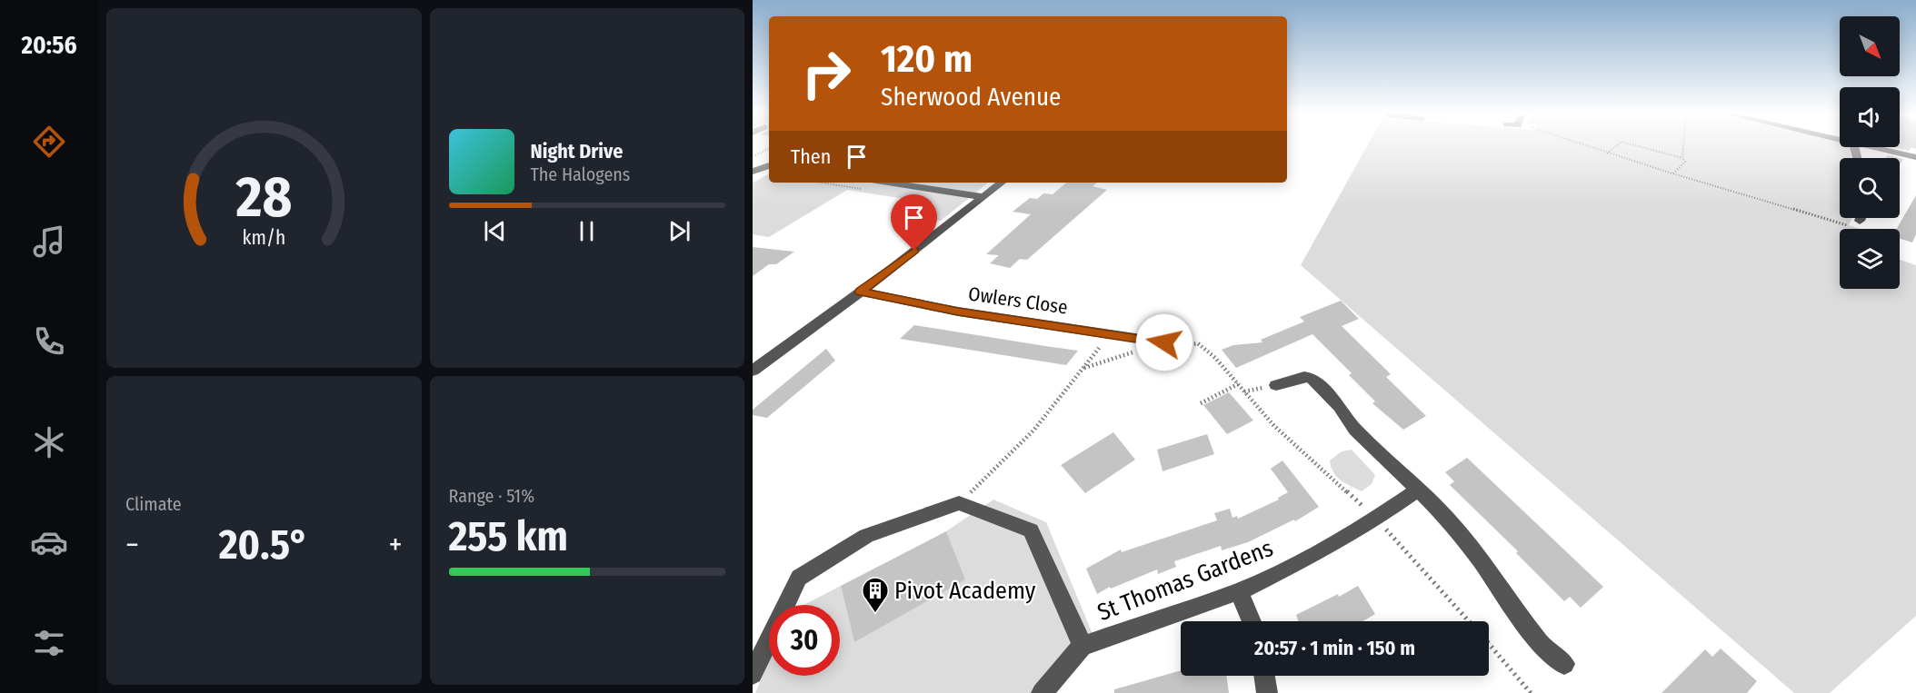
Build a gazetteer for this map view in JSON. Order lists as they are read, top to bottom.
{
  "streets": {
    "street": ["Owlers Close", "St Thomas Gardens"]
  },
  "places": {
    "building": ["Pivot Academy"]
  },
  "north": "bottom right",
  "page": {
    "tabs": "20:56",
    "turn": ["120 m", "Sherwood Avenue"],
    "song": ["Night Drive", "The Halogens"],
    "then": "Then",
    "tile": [
      "Climate",
      ["Range · 51%", "255 km"]
    ],
    "heat": ["−", "20.5°", "+"],
    "limit": "30",
    "trip": "20:57 · 1 min · 150 m",
    "gauge": ["28", "km/h"]
  }
}
